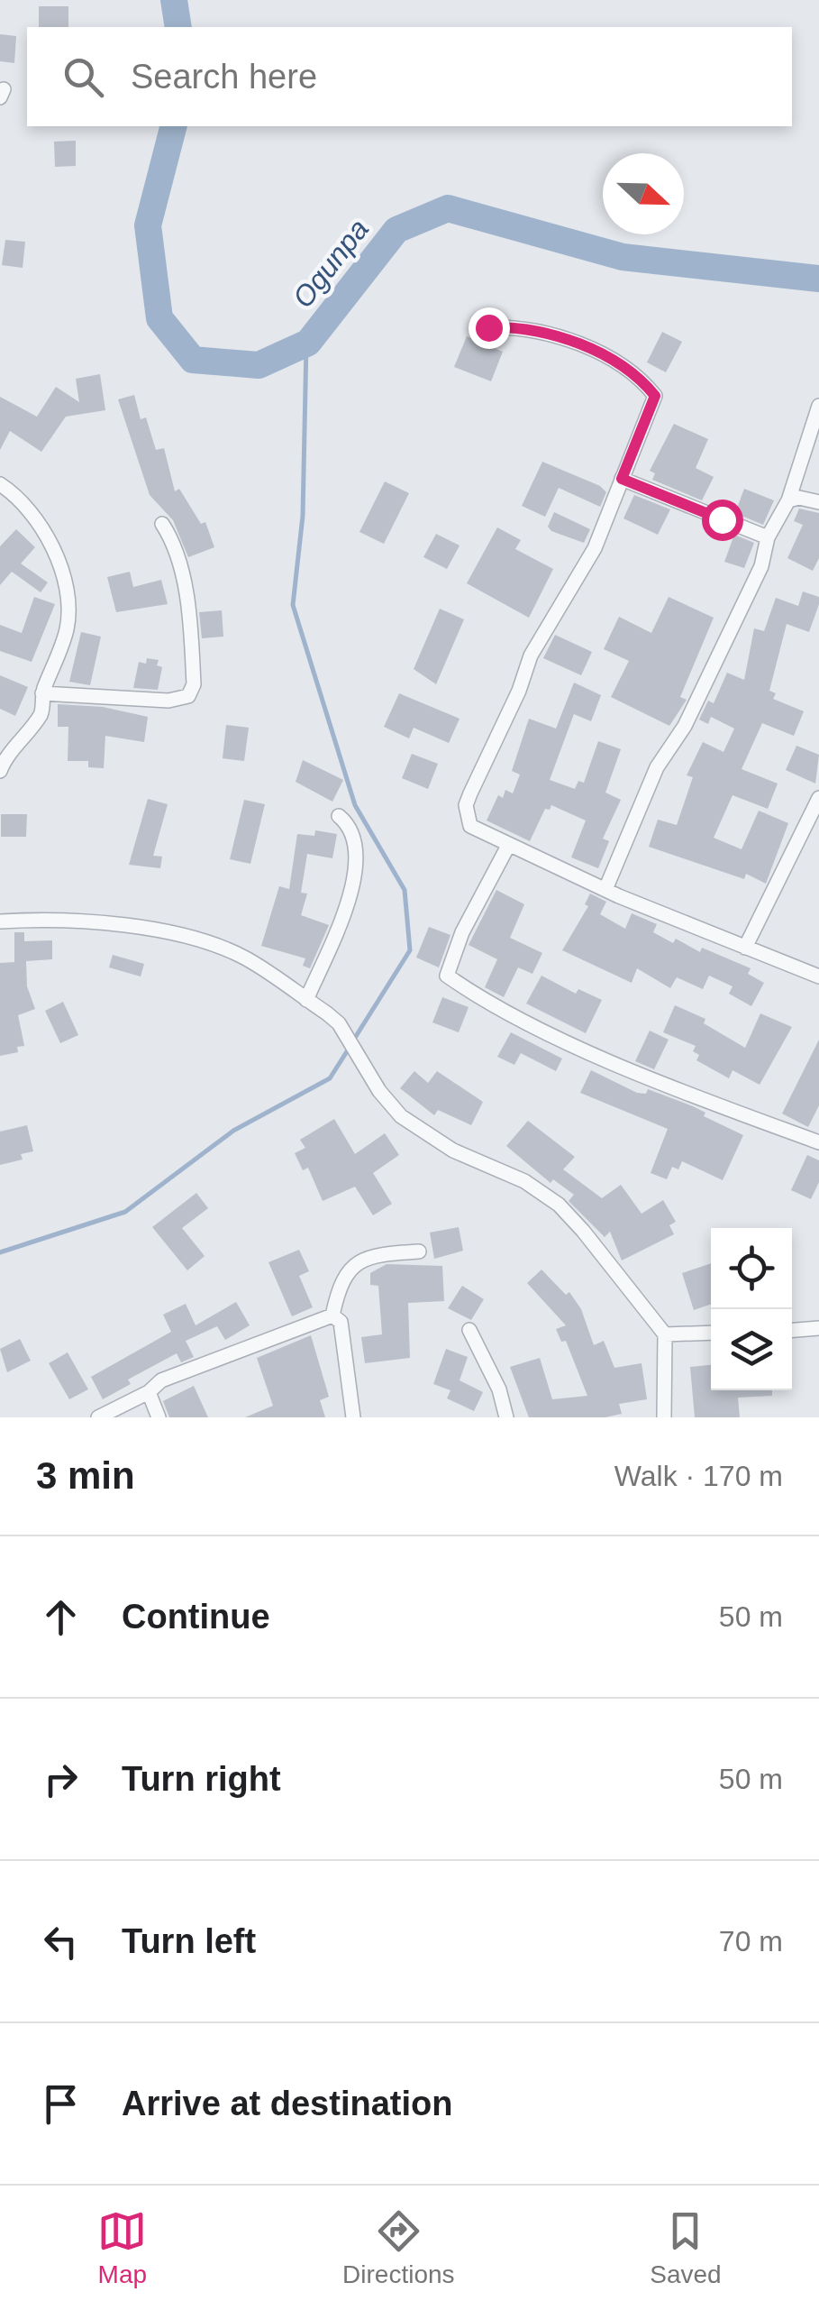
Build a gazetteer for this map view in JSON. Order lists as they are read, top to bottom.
{
  "water": ["Ogunpa"],
  "north": "right",
  "page": {
    "search": "Search here",
    "heading": ["3 min", "Walk · 170 m"],
    "list": [
      ["Continue", "50 m"],
      ["Turn right", "50 m"],
      ["Turn left", "70 m"],
      "Arrive at destination"
    ],
    "nav": ["Map", "Directions", "Saved"]
  }
}
